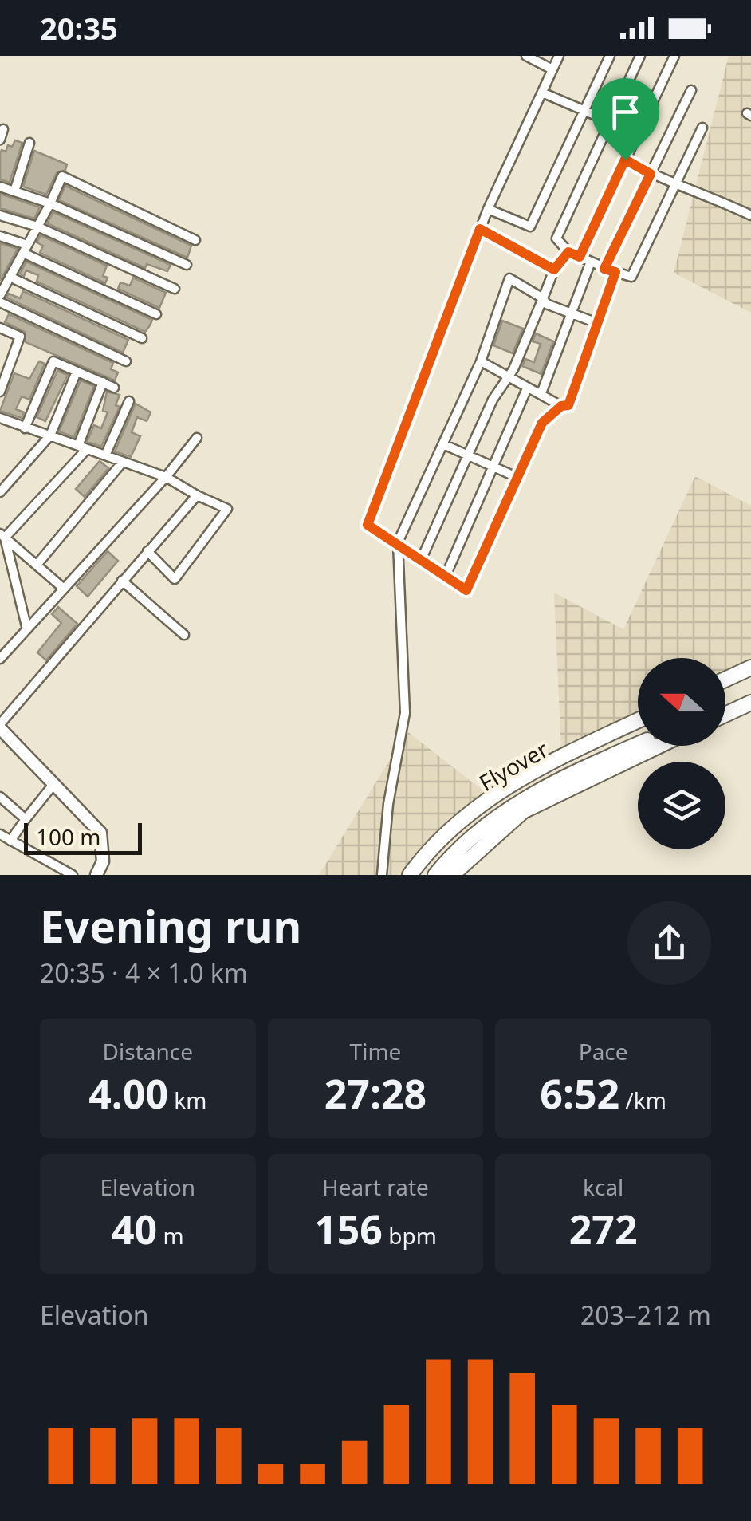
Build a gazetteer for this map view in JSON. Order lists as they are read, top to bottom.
{
  "streets": {
    "highway": ["Flyover"]
  },
  "scale_bar": "100 m",
  "north": "left",
  "page": {
    "status": "20:35",
    "scale": "100 m",
    "heading": ["Evening run", "20:35 · 4 × 1.0 km"],
    "stats": [
      ["Distance", "4.00 km"],
      ["Time", "27:28"],
      ["Pace", "6:52 /km"],
      ["Elevation", "40 m"],
      ["Heart rate", "156 bpm"],
      ["kcal", "272"]
    ],
    "chart": ["Elevation", "203–212 m"]
  }
}
